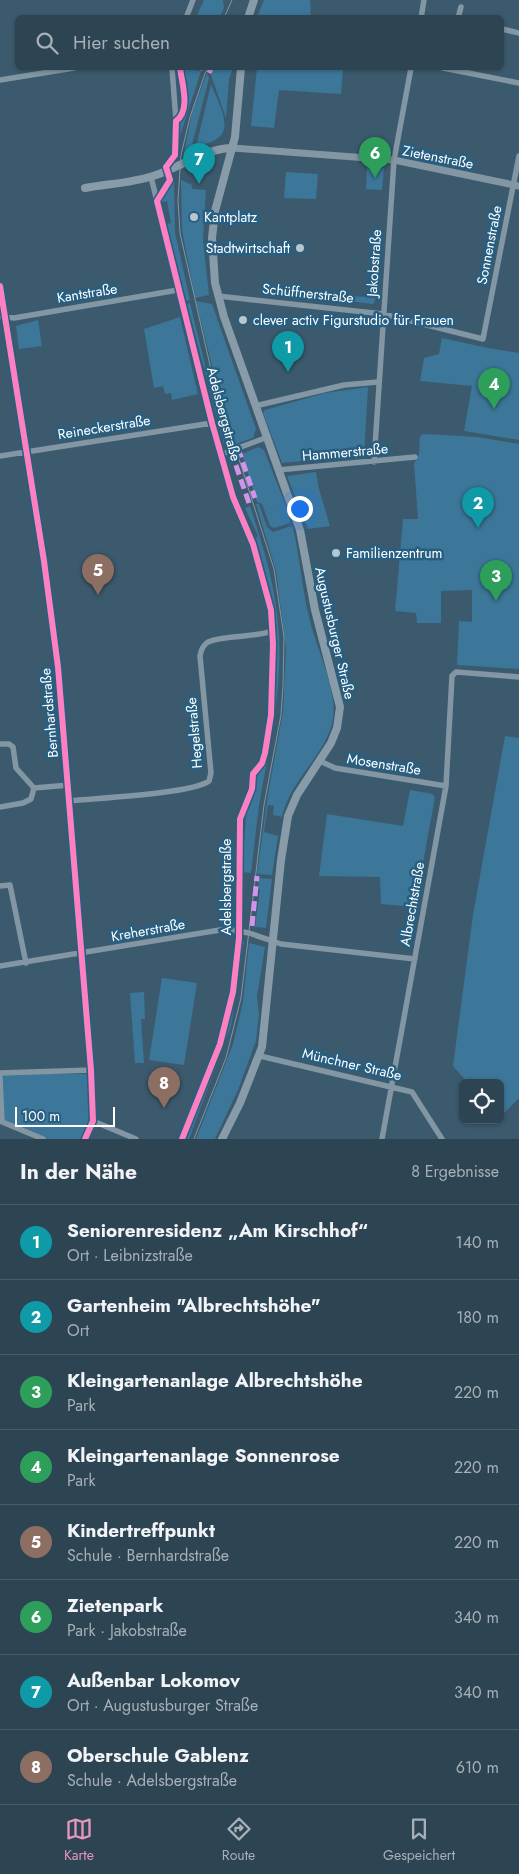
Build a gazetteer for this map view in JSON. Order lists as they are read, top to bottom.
{
  "streets": {
    "main road": ["Augustusburger Straße"],
    "street": [
      "Zietenstraße",
      "Sonnenstraße",
      "Jakobstraße",
      "Kantstraße",
      "Schüffnerstraße",
      "Adelsbergstraße",
      "Reineckerstraße",
      "Hammerstraße",
      "Bernhardstraße",
      "Hegelstraße",
      "Mosenstraße",
      "Albrechtstraße",
      "Kreherstraße",
      "Münchner Straße"
    ]
  },
  "crossings": [
    ["Zietenstraße", "Sonnenstraße"],
    ["Zietenstraße", "Jakobstraße"],
    ["Zietenstraße", "Augustusburger Straße"],
    ["Sonnenstraße", "Schüffnerstraße"],
    ["Jakobstraße", "Schüffnerstraße"],
    ["Jakobstraße", "Hammerstraße"],
    ["Kantstraße", "Adelsbergstraße"],
    ["Kantstraße", "Bernhardstraße"],
    ["Schüffnerstraße", "Augustusburger Straße"],
    ["Adelsbergstraße", "Reineckerstraße"],
    ["Adelsbergstraße", "Hegelstraße"],
    ["Adelsbergstraße", "Kreherstraße"],
    ["Reineckerstraße", "Bernhardstraße"],
    ["Hammerstraße", "Augustusburger Straße"],
    ["Augustusburger Straße", "Mosenstraße"],
    ["Augustusburger Straße", "Kreherstraße"],
    ["Augustusburger Straße", "Münchner Straße"],
    ["Bernhardstraße", "Hegelstraße"],
    ["Bernhardstraße", "Kreherstraße"],
    ["Mosenstraße", "Albrechtstraße"],
    ["Albrechtstraße", "Kreherstraße"],
    ["Albrechtstraße", "Münchner Straße"]
  ],
  "places": [
    "Kantplatz",
    "Stadtwirtschaft",
    "clever activ Figurstudio für Frauen",
    "Familienzentrum"
  ],
  "scale_bar": "100 m",
  "page": {
    "search": "Hier suchen",
    "pins": [
      "6",
      "7",
      "1",
      "4",
      "2",
      "5",
      "3",
      "8"
    ],
    "scale": "100 m",
    "heading": ["In der Nähe", "8 Ergebnisse"],
    "list": [
      {
        "mark": "1",
        "name": "Seniorenresidenz „Am Kirschhof“",
        "note": "Ort · Leibnizstraße",
        "value": "140 m"
      },
      {
        "mark": "2",
        "name": "Gartenheim \"Albrechtshöhe\"",
        "note": "Ort",
        "value": "180 m"
      },
      {
        "mark": "3",
        "name": "Kleingartenanlage Albrechtshöhe",
        "note": "Park",
        "value": "220 m"
      },
      {
        "mark": "4",
        "name": "Kleingartenanlage Sonnenrose",
        "note": "Park",
        "value": "220 m"
      },
      {
        "mark": "5",
        "name": "Kindertreffpunkt",
        "note": "Schule · Bernhardstraße",
        "value": "220 m"
      },
      {
        "mark": "6",
        "name": "Zietenpark",
        "note": "Park · Jakobstraße",
        "value": "340 m"
      },
      {
        "mark": "7",
        "name": "Außenbar Lokomov",
        "note": "Ort · Augustusburger Straße",
        "value": "340 m"
      },
      {
        "mark": "8",
        "name": "Oberschule Gablenz",
        "note": "Schule · Adelsbergstraße",
        "value": "610 m"
      }
    ],
    "nav": ["Karte", "Route", "Gespeichert"]
  }
}
